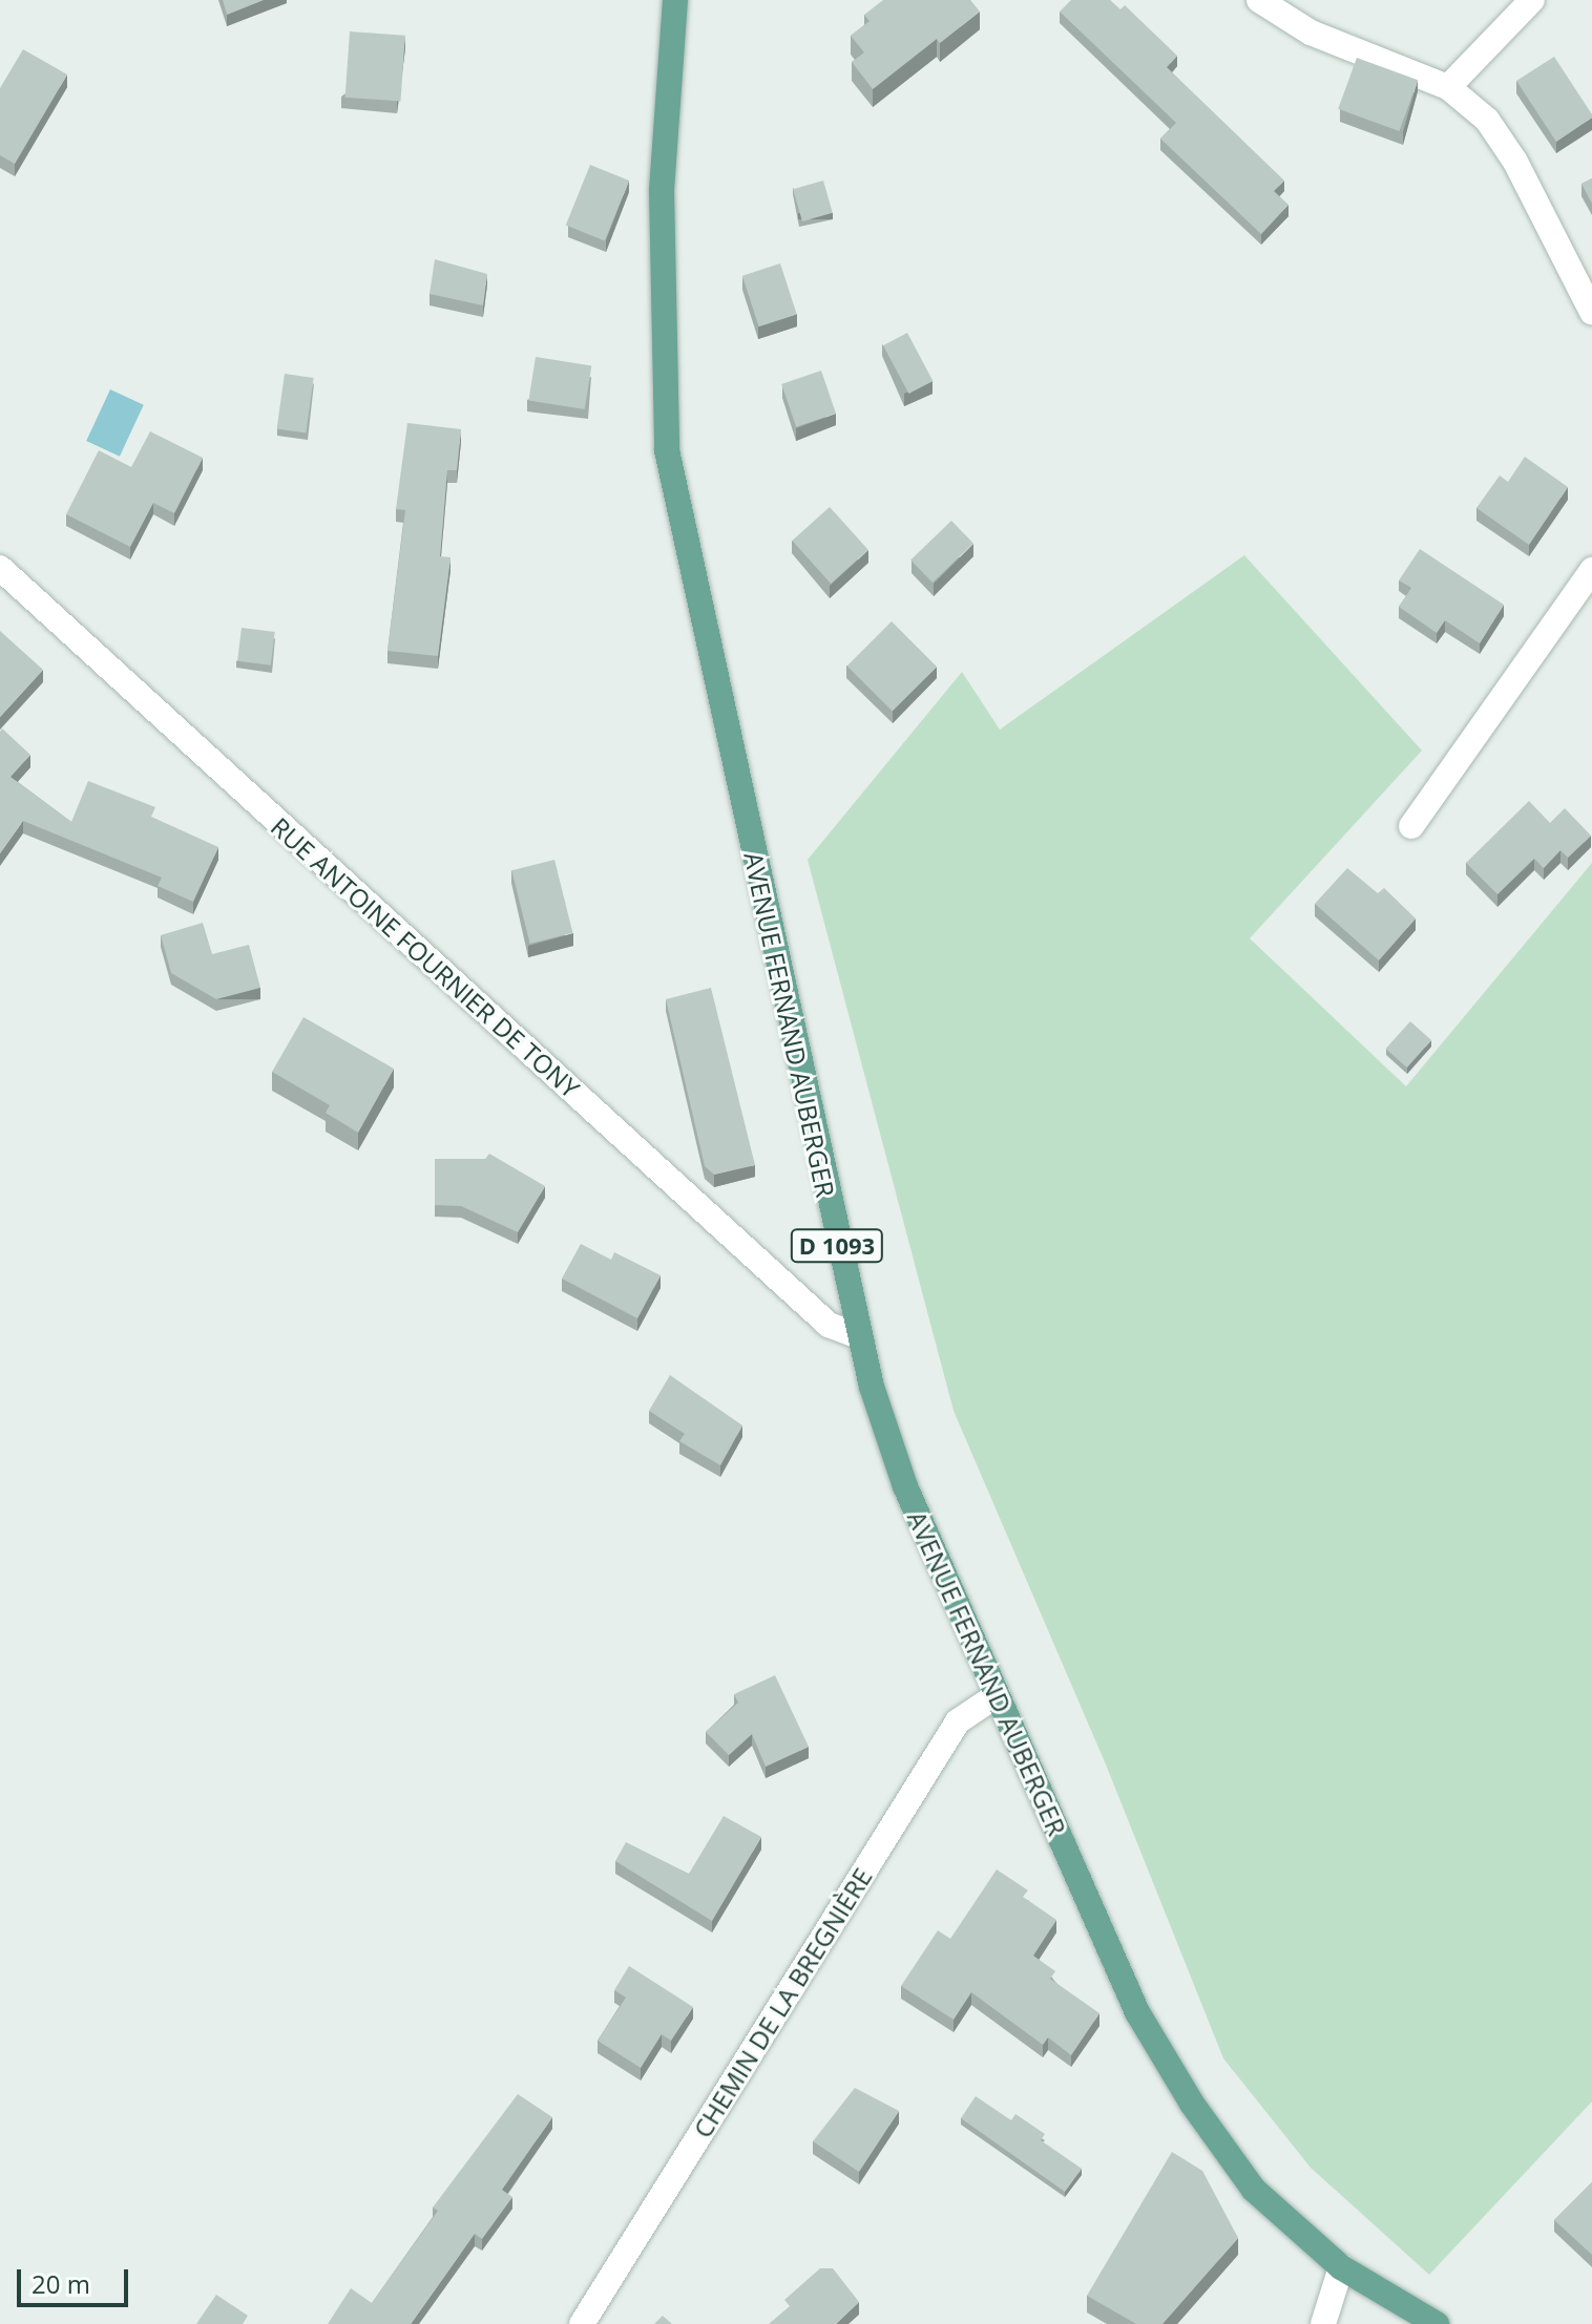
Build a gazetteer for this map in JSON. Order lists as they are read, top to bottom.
{
  "streets": {
    "main road": ["AVENUE FERNAND AUBERGER", "D 1093"],
    "street": ["RUE ANTOINE FOURNIER DE TONY", "CHEMIN DE LA BREGNIÈRE"]
  },
  "crossings": [
    ["RUE ANTOINE FOURNIER DE TONY", "AVENUE FERNAND AUBERGER"],
    ["AVENUE FERNAND AUBERGER", "CHEMIN DE LA BREGNIÈRE"]
  ],
  "scale_bar": "20 m"
}
